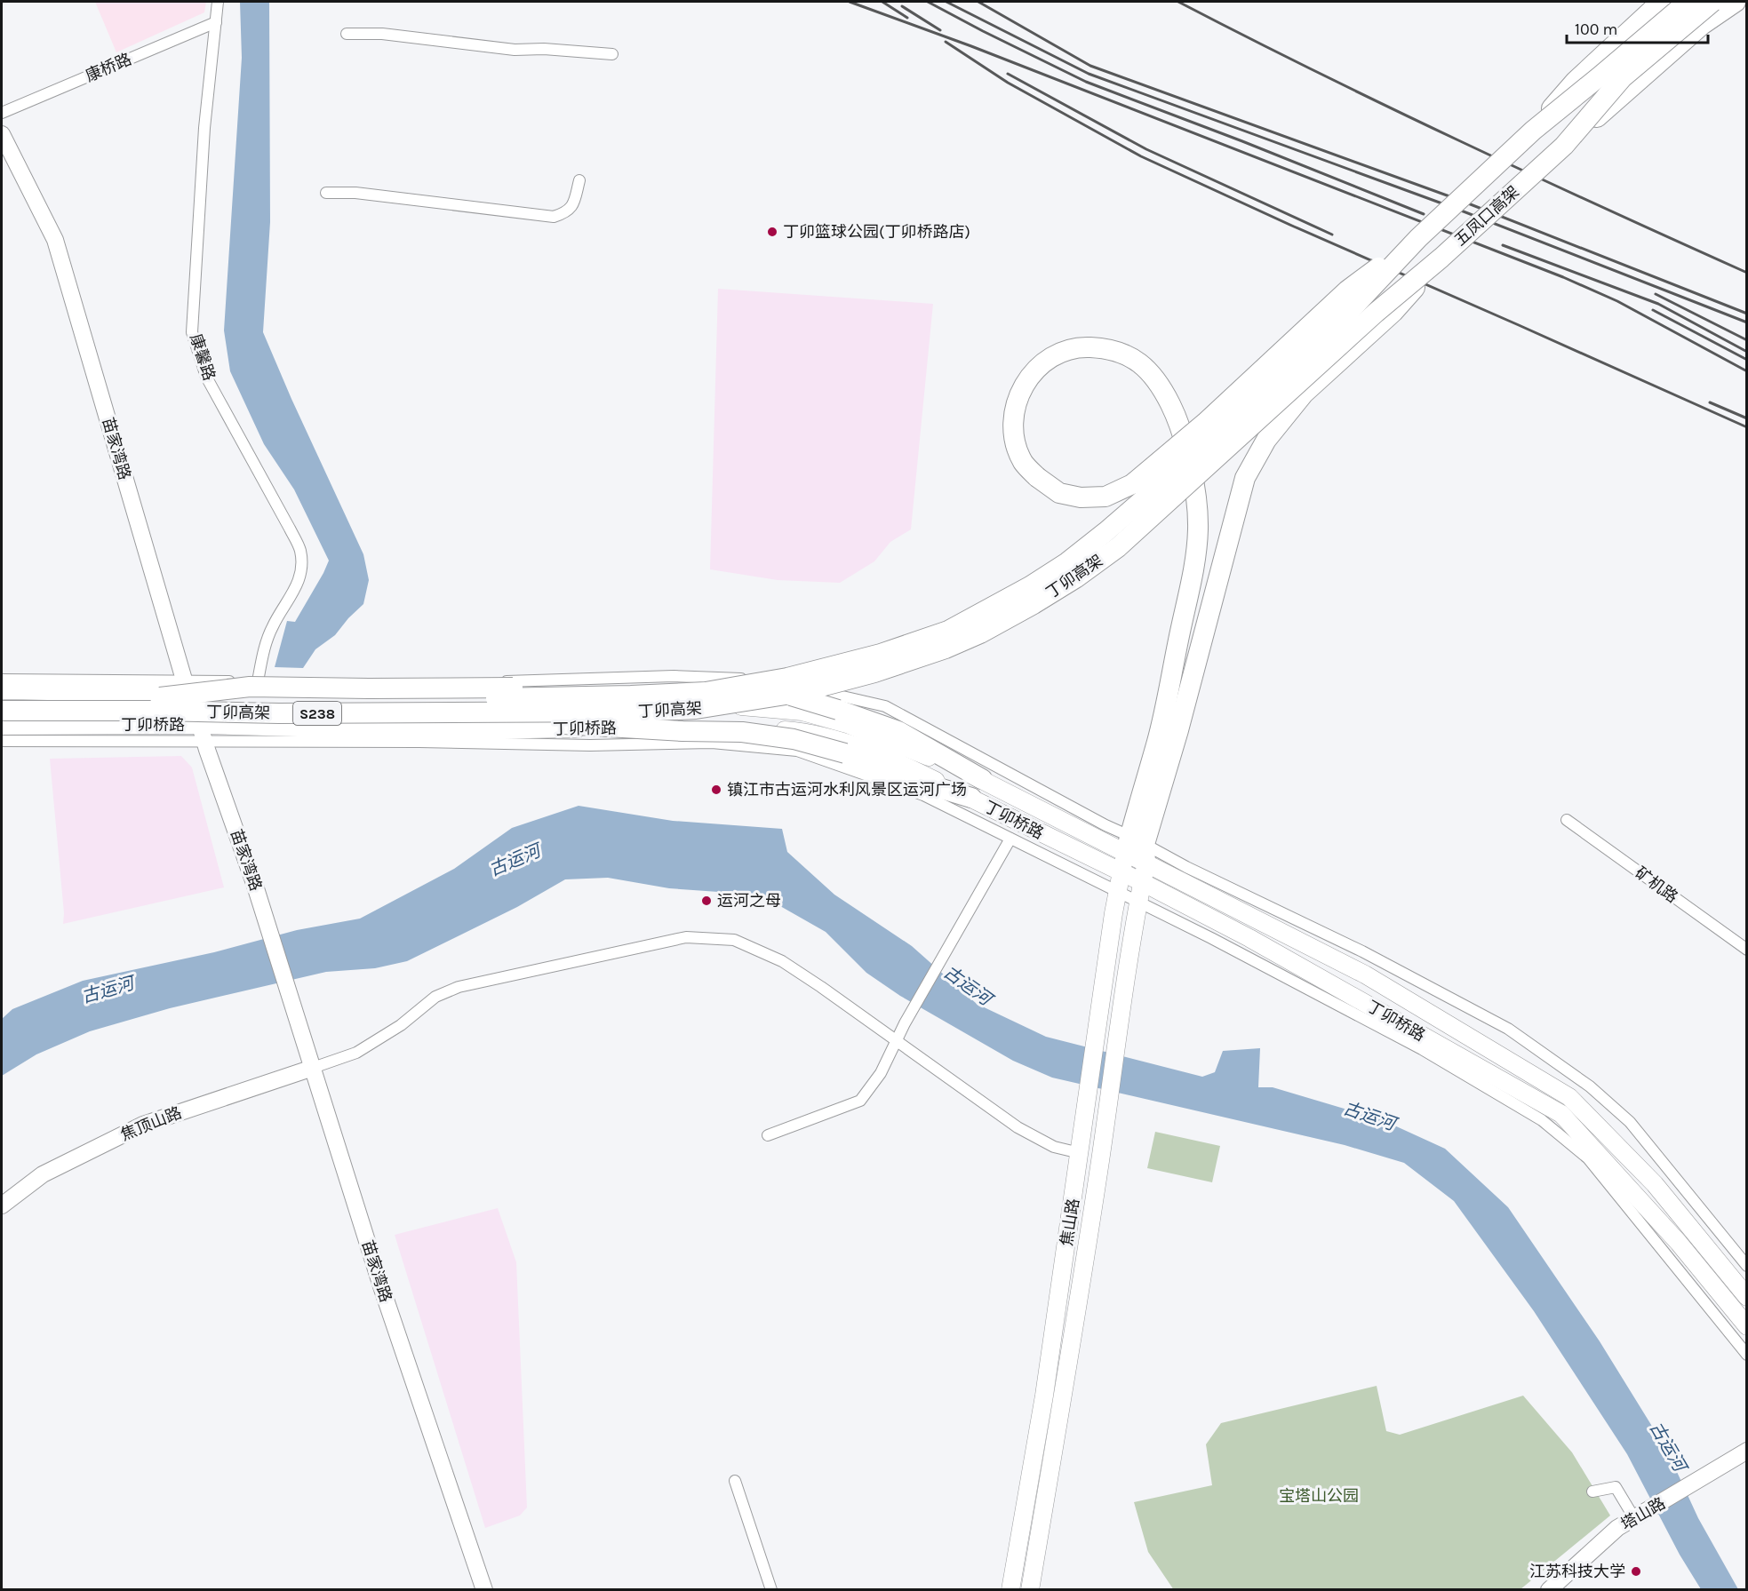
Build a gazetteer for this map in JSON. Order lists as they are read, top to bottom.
{
  "streets": {
    "highway": ["五凤口高架", "丁卯高架", "S238"],
    "main road": ["丁卯桥路", "焦山路"],
    "street": [
      "康桥路",
      "康馨路",
      "苗家湾路",
      "矿机路",
      "焦顶山路",
      "塔山路"
    ]
  },
  "crossings": [
    ["康桥路", "康馨路"],
    ["五凤口高架", "丁卯高架"],
    ["苗家湾路", "丁卯桥路"],
    ["苗家湾路", "焦顶山路"],
    ["丁卯桥路", "焦山路"]
  ],
  "water": ["古运河"],
  "parks": ["宝塔山公园"],
  "places": [
    "丁卯篮球公园(丁卯桥路店)",
    "镇江市古运河水利风景区运河广场",
    "运河之母",
    "江苏科技大学"
  ],
  "scale_bar": "100 m"
}
